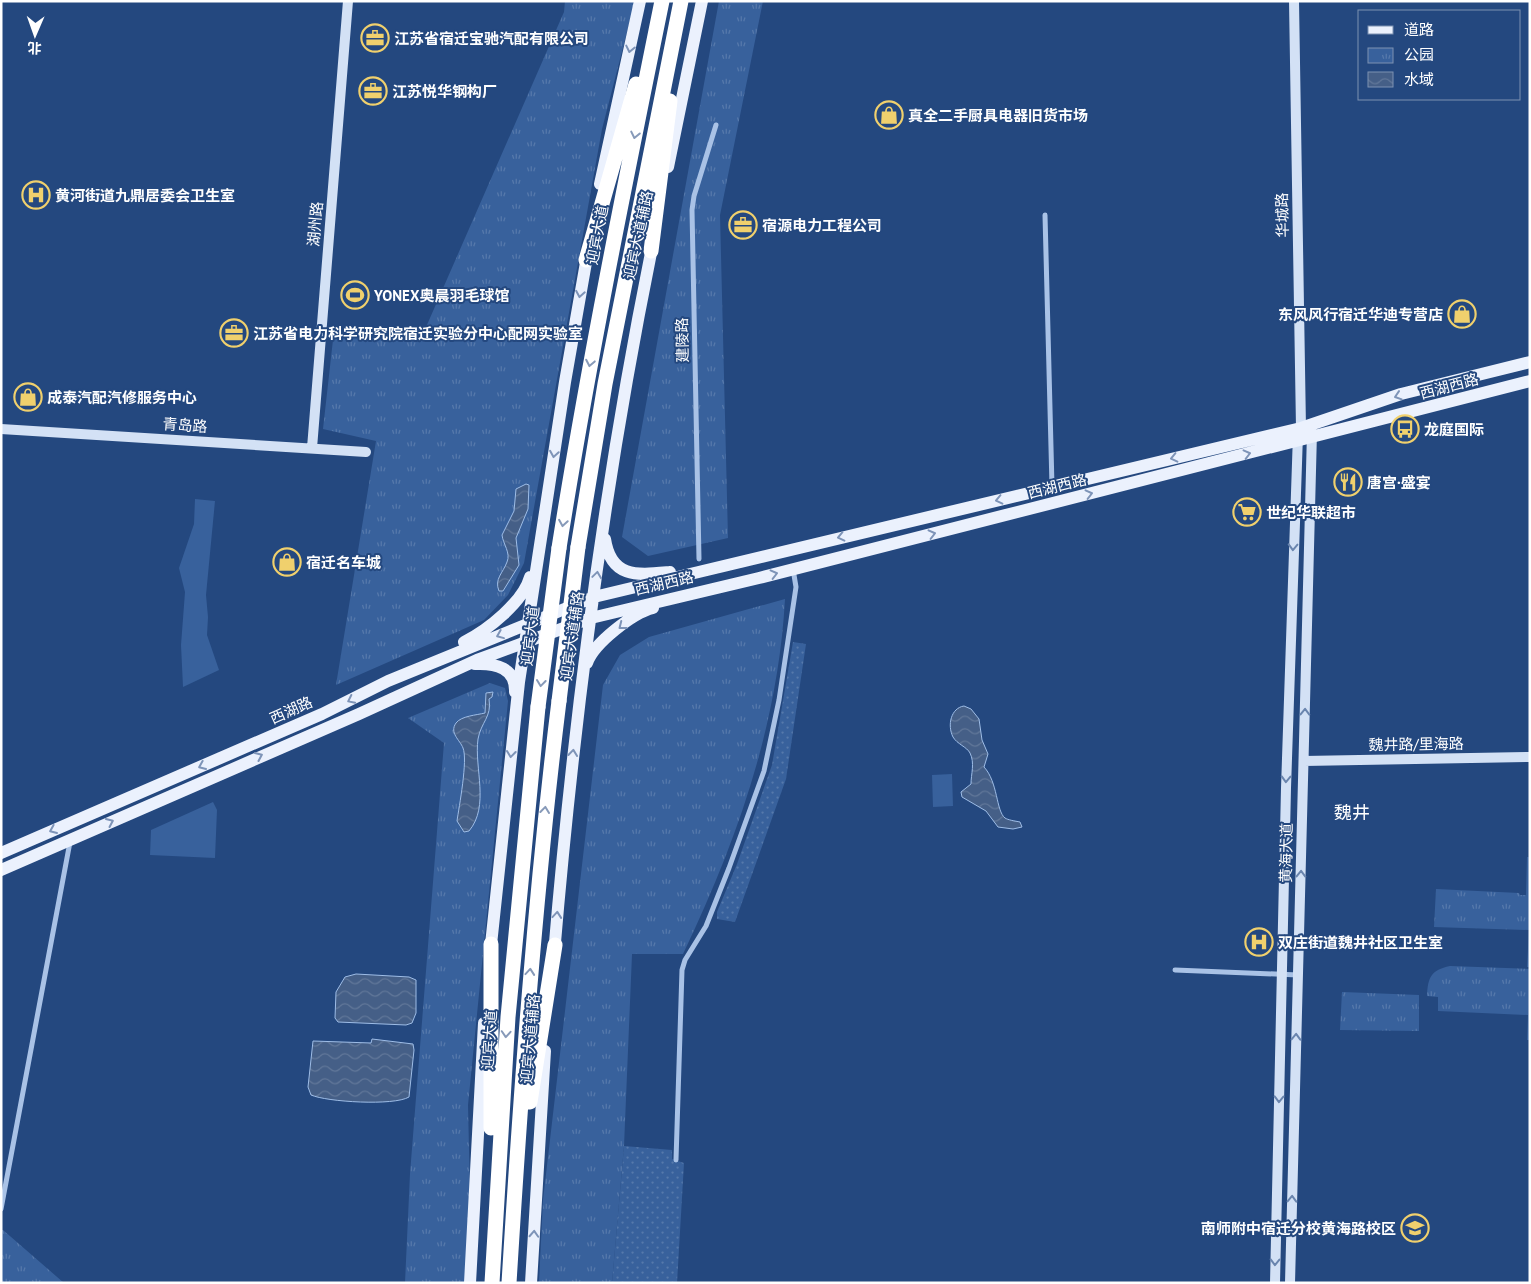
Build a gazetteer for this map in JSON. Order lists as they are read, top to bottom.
{
  "streets": {
    "highway": ["迎宾大道"],
    "main road": ["迎宾大道辅路", "西湖西路", "西湖路"],
    "street": [
      "华城路",
      "湖州路",
      "建陵路",
      "青岛路",
      "魏井路/里海路",
      "黄海大道"
    ]
  },
  "crossings": [
    ["华城路", "西湖西路"],
    ["华城路", "黄海大道"],
    ["湖州路", "青岛路"],
    ["迎宾大道辅路", "西湖西路"],
    ["迎宾大道辅路", "西湖路"],
    ["西湖西路", "西湖路"],
    ["西湖西路", "黄海大道"],
    ["魏井路/里海路", "黄海大道"]
  ],
  "districts": ["魏井"],
  "places": {
    "office": [
      "江苏省宿迁宝驰汽配有限公司",
      "江苏悦华钢构厂",
      "宿源电力工程公司",
      "江苏省电力科学研究院宿迁实验分中心配网实验室"
    ],
    "shop": [
      "真全二手厨具电器旧货市场",
      "东风风行宿迁华迪专营店",
      "成泰汽配汽修服务中心",
      "宿迁名车城"
    ],
    "hospital": ["黄河街道九鼎居委会卫生室", "双庄街道魏井社区卫生室"],
    "sports": ["YONEX奥晨羽毛球馆"],
    "bus stop": ["龙庭国际"],
    "restaurant": ["唐宫·盛宴"],
    "supermarket": ["世纪华联超市"],
    "school or university": ["南师附中宿迁分校黄海路校区"]
  },
  "legend": ["道路", "公园", "水域"],
  "north": "bottom"
}
